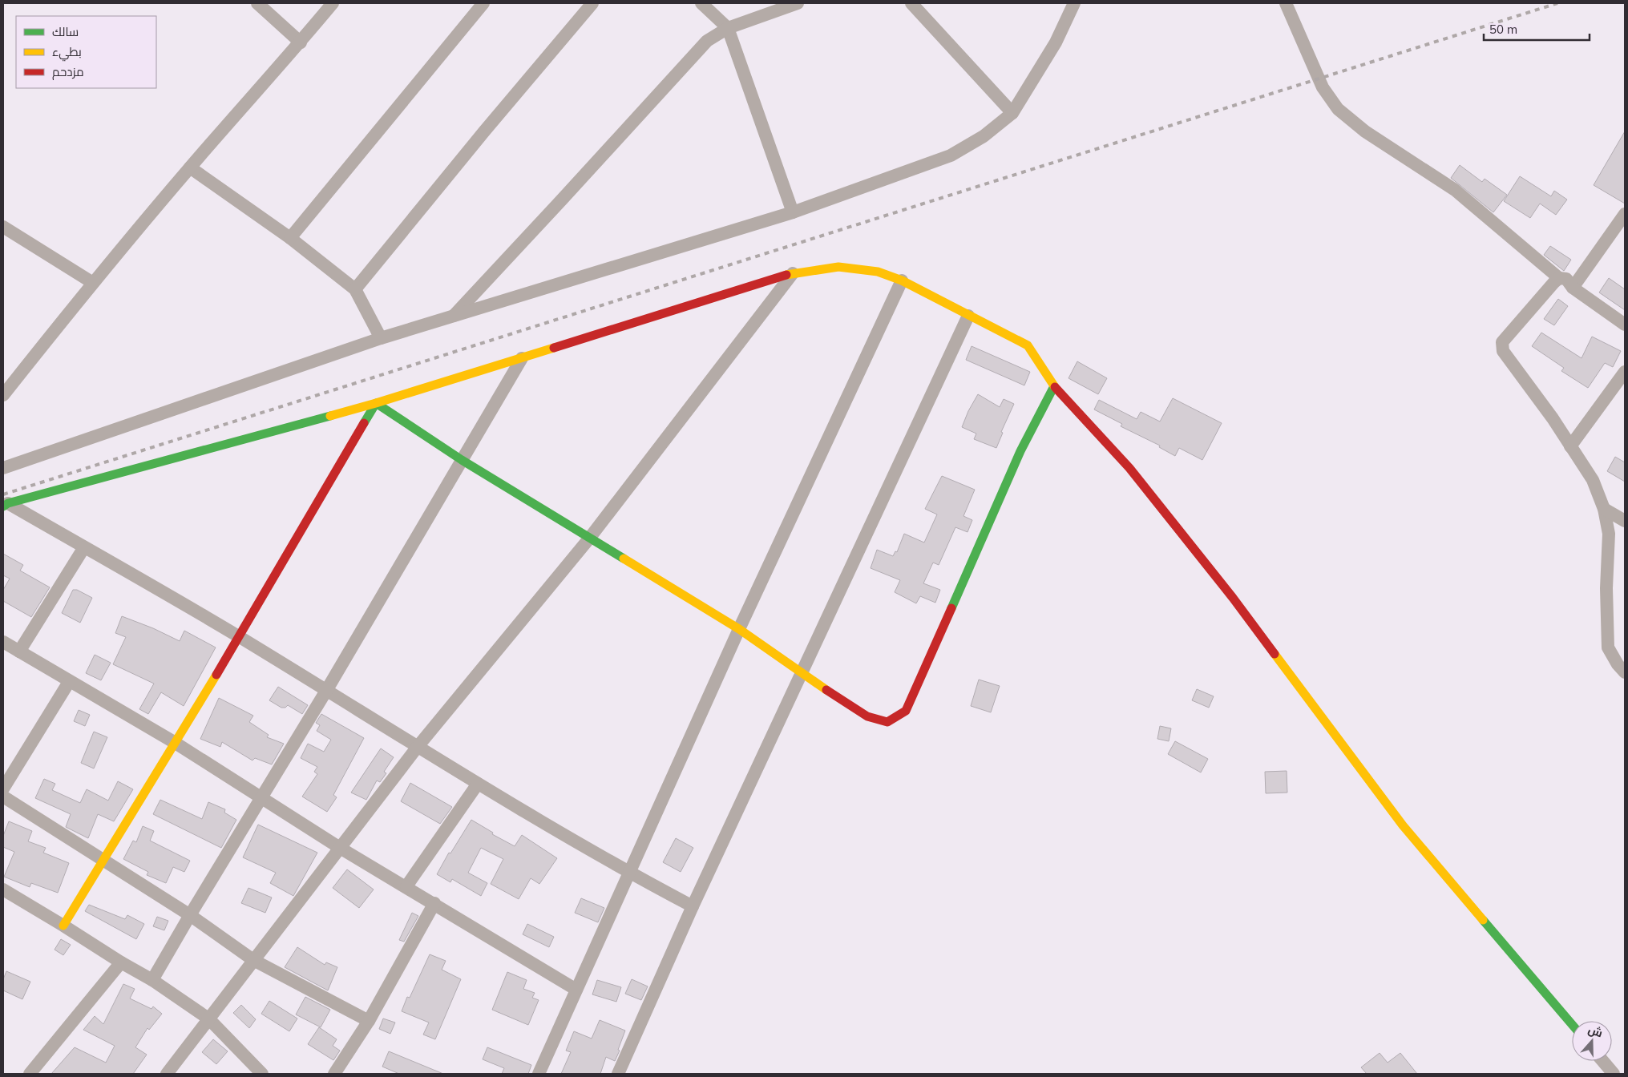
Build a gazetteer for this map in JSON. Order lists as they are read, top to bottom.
{
  "legend": ["سالك", "بطيء", "مزدحم"],
  "scale_bar": "50 m",
  "north": "top"
}
